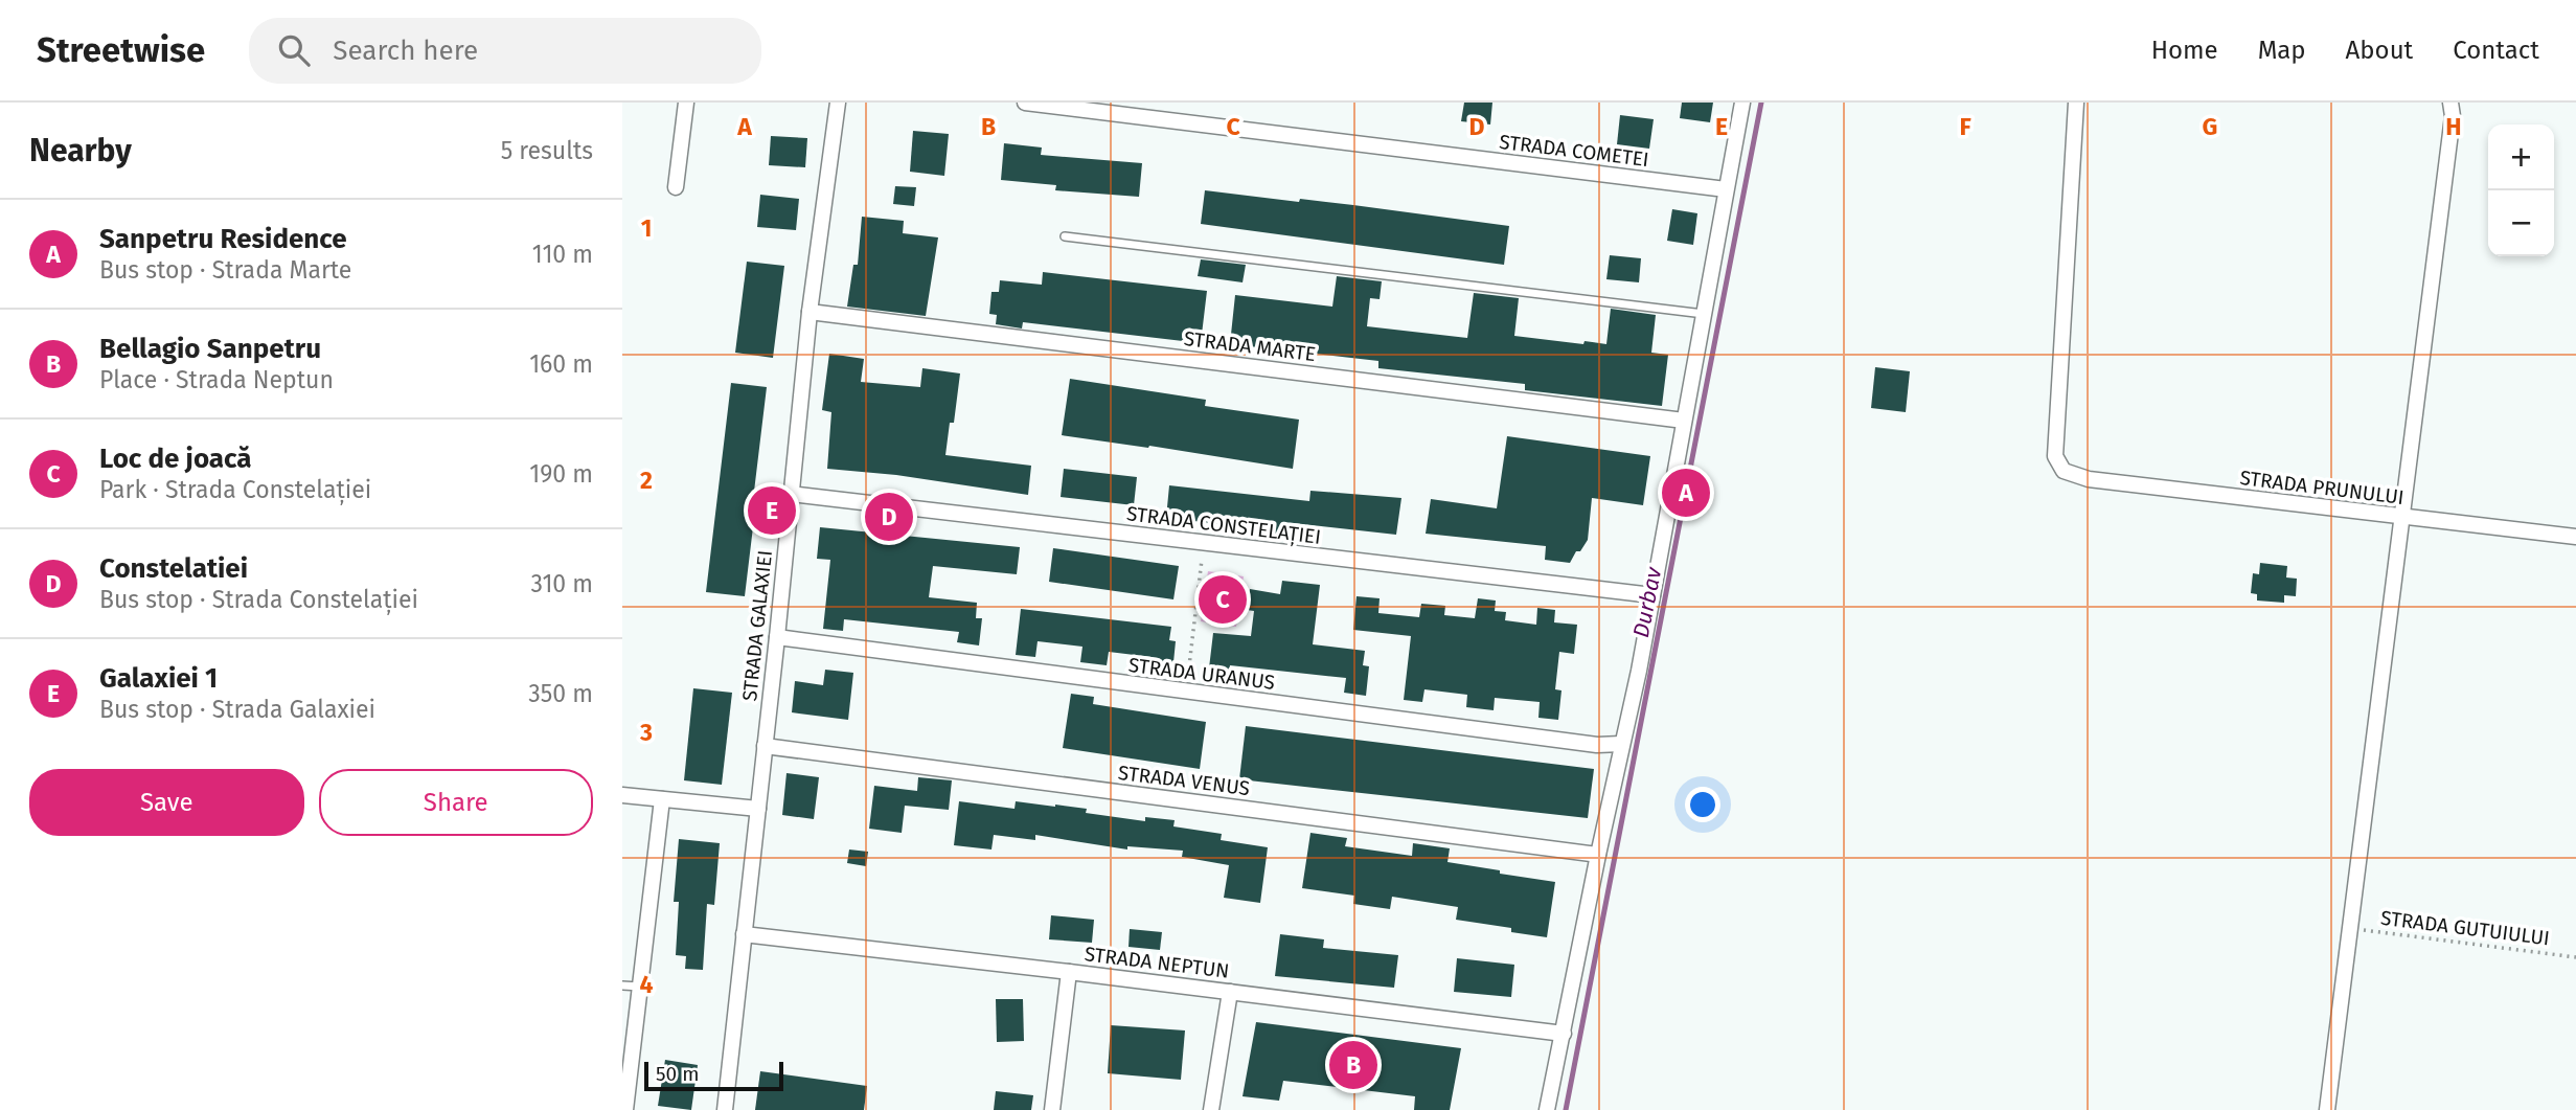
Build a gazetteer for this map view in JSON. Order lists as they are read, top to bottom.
{
  "streets": {
    "street": [
      "STRADA COMETEI",
      "STRADA MARTE",
      "STRADA PRUNULUI",
      "STRADA CONSTELAȚIEI",
      "STRADA GALAXIEI",
      "STRADA URANUS",
      "STRADA VENUS",
      "STRADA NEPTUN"
    ],
    "path": ["STRADA GUTUIULUI"]
  },
  "crossings": [
    ["STRADA MARTE", "STRADA GALAXIEI"],
    ["STRADA CONSTELAȚIEI", "STRADA GALAXIEI"],
    ["STRADA GALAXIEI", "STRADA URANUS"],
    ["STRADA GALAXIEI", "STRADA VENUS"],
    ["STRADA GALAXIEI", "STRADA NEPTUN"]
  ],
  "water": ["Durbav"],
  "scale_bar": "50 m",
  "page": {
    "header": "Streetwise",
    "search": "Search here",
    "nav": [
      "Home",
      "Map",
      "About",
      "Contact"
    ],
    "heading": ["Nearby", "5 results"],
    "map_buttons": ["+", "−"],
    "list": [
      {
        "mark": "A",
        "name": "Sanpetru Residence",
        "note": "Bus stop · Strada Marte",
        "value": "110 m"
      },
      {
        "mark": "B",
        "name": "Bellagio Sanpetru",
        "note": "Place · Strada Neptun",
        "value": "160 m"
      },
      {
        "mark": "C",
        "name": "Loc de joacă",
        "note": "Park · Strada Constelației",
        "value": "190 m"
      },
      {
        "mark": "D",
        "name": "Constelatiei",
        "note": "Bus stop · Strada Constelației",
        "value": "310 m"
      },
      {
        "mark": "E",
        "name": "Galaxiei 1",
        "note": "Bus stop · Strada Galaxiei",
        "value": "350 m"
      }
    ],
    "pins": [
      "A",
      "E",
      "D",
      "C",
      "B"
    ],
    "buttons": ["Save", "Share"],
    "scale": "50 m"
  },
  "grid": {
    "columns": [
      "A",
      "B",
      "C",
      "D",
      "E",
      "F",
      "G",
      "H"
    ],
    "rows": [
      "1",
      "2",
      "3",
      "4"
    ]
  }
}
